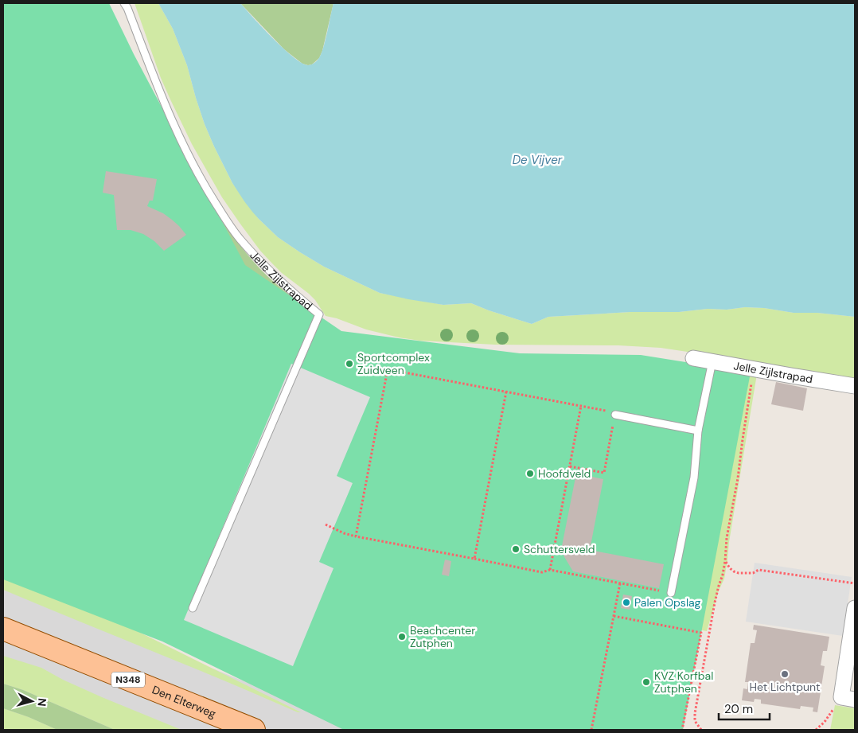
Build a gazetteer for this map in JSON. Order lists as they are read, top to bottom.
{
  "streets": {
    "main road": ["N348", "Den Elterweg"],
    "street": ["Jelle Zijlstrapad"]
  },
  "water": ["De Vijver"],
  "places": [
    "Sportcomplex Zuidveen",
    "Hoofdveld",
    "Schuttersveld",
    "Palen Opslag",
    "Beachcenter Zutphen",
    "Het Lichtpunt",
    "KVZ Korfbal Zutphen"
  ],
  "scale_bar": "20 m",
  "north": "right"
}
